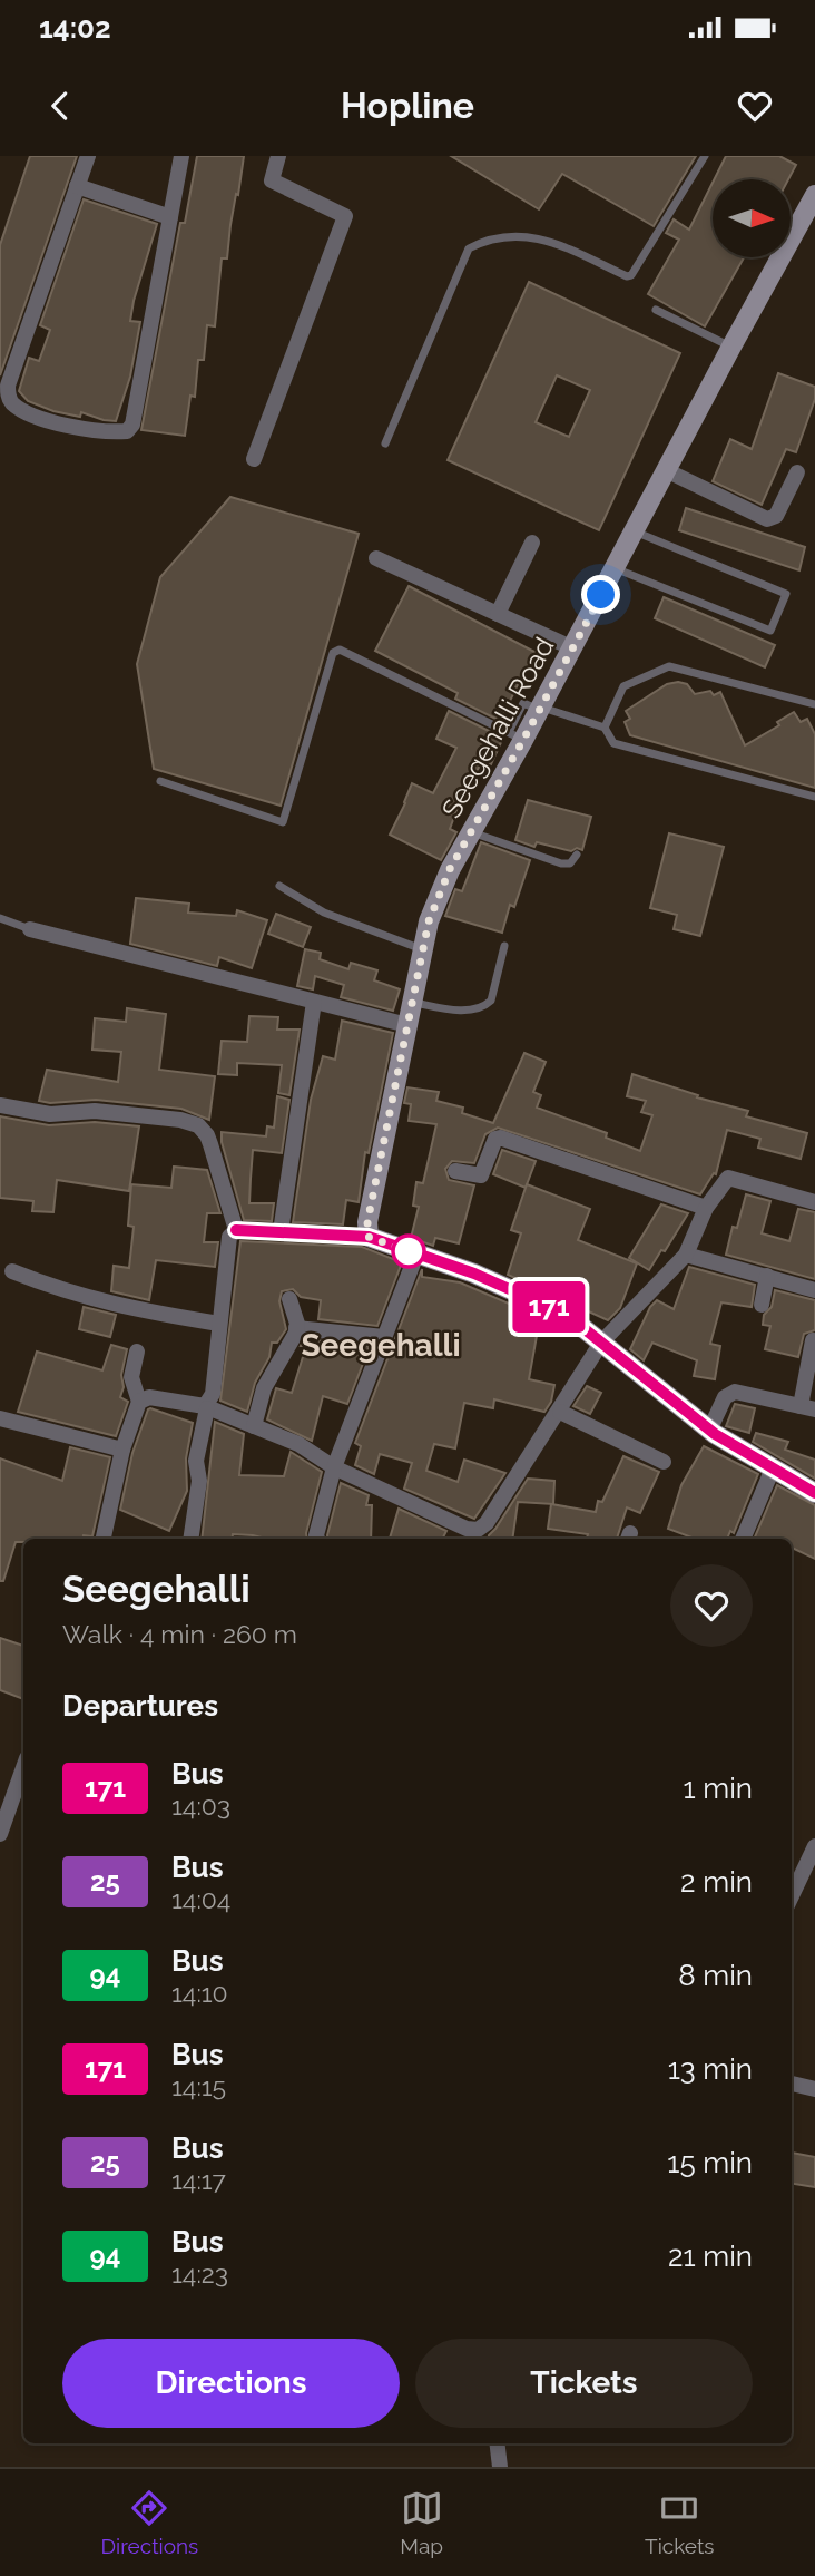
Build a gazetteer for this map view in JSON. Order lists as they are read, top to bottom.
{
  "streets": {
    "main road": ["Seegehalli Road"]
  },
  "districts": ["Seegehalli"],
  "lines": ["bus line 171"],
  "north": "right",
  "page": {
    "status": "14:02",
    "header": "Hopline",
    "on_map": "171",
    "heading": [
      ["Seegehalli", "Walk · 4 min · 260 m"],
      "Departures"
    ],
    "list": [
      {
        "mark": "171",
        "name": "Bus",
        "note": "14:03",
        "value": "1 min"
      },
      {
        "mark": "25",
        "name": "Bus",
        "note": "14:04",
        "value": "2 min"
      },
      {
        "mark": "94",
        "name": "Bus",
        "note": "14:10",
        "value": "8 min"
      },
      {
        "mark": "171",
        "name": "Bus",
        "note": "14:15",
        "value": "13 min"
      },
      {
        "mark": "25",
        "name": "Bus",
        "note": "14:17",
        "value": "15 min"
      },
      {
        "mark": "94",
        "name": "Bus",
        "note": "14:23",
        "value": "21 min"
      }
    ],
    "buttons": ["Directions", "Tickets"],
    "tabs": ["Directions", "Map", "Tickets"]
  }
}
